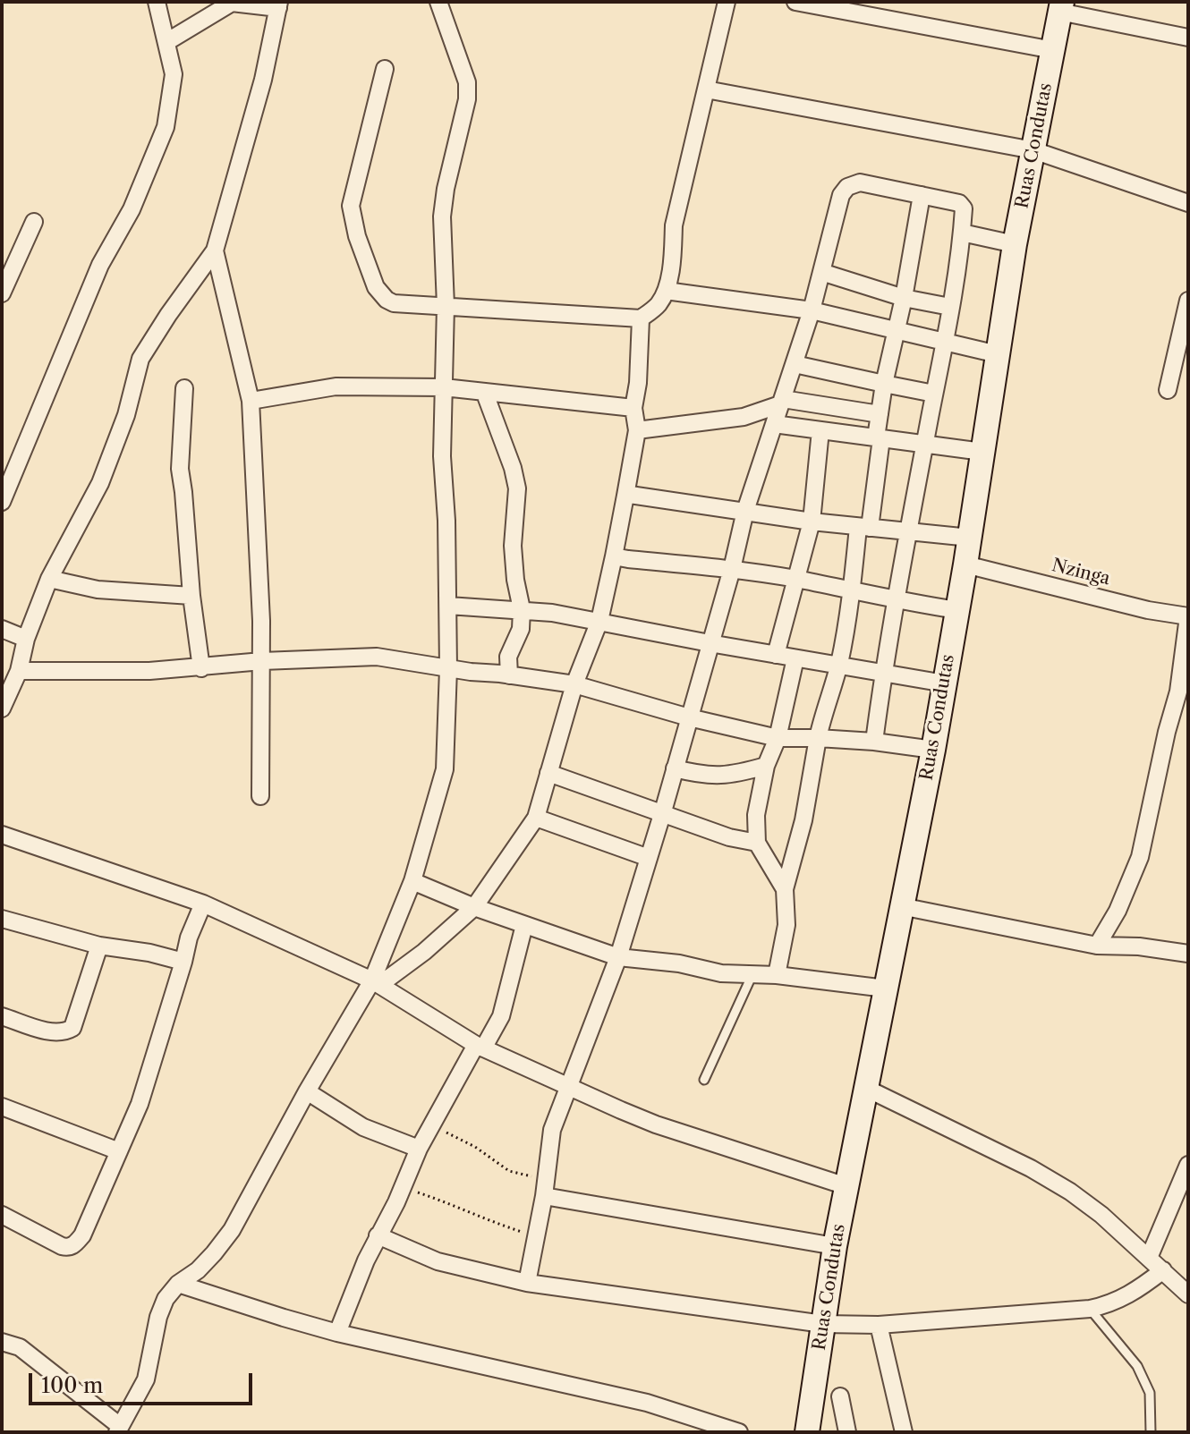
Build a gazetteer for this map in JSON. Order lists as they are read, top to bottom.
{
  "streets": {
    "street": ["Ruas Condutas", "Nzinga"]
  },
  "crossings": [
    ["Ruas Condutas", "Nzinga"]
  ],
  "scale_bar": "100 m"
}
